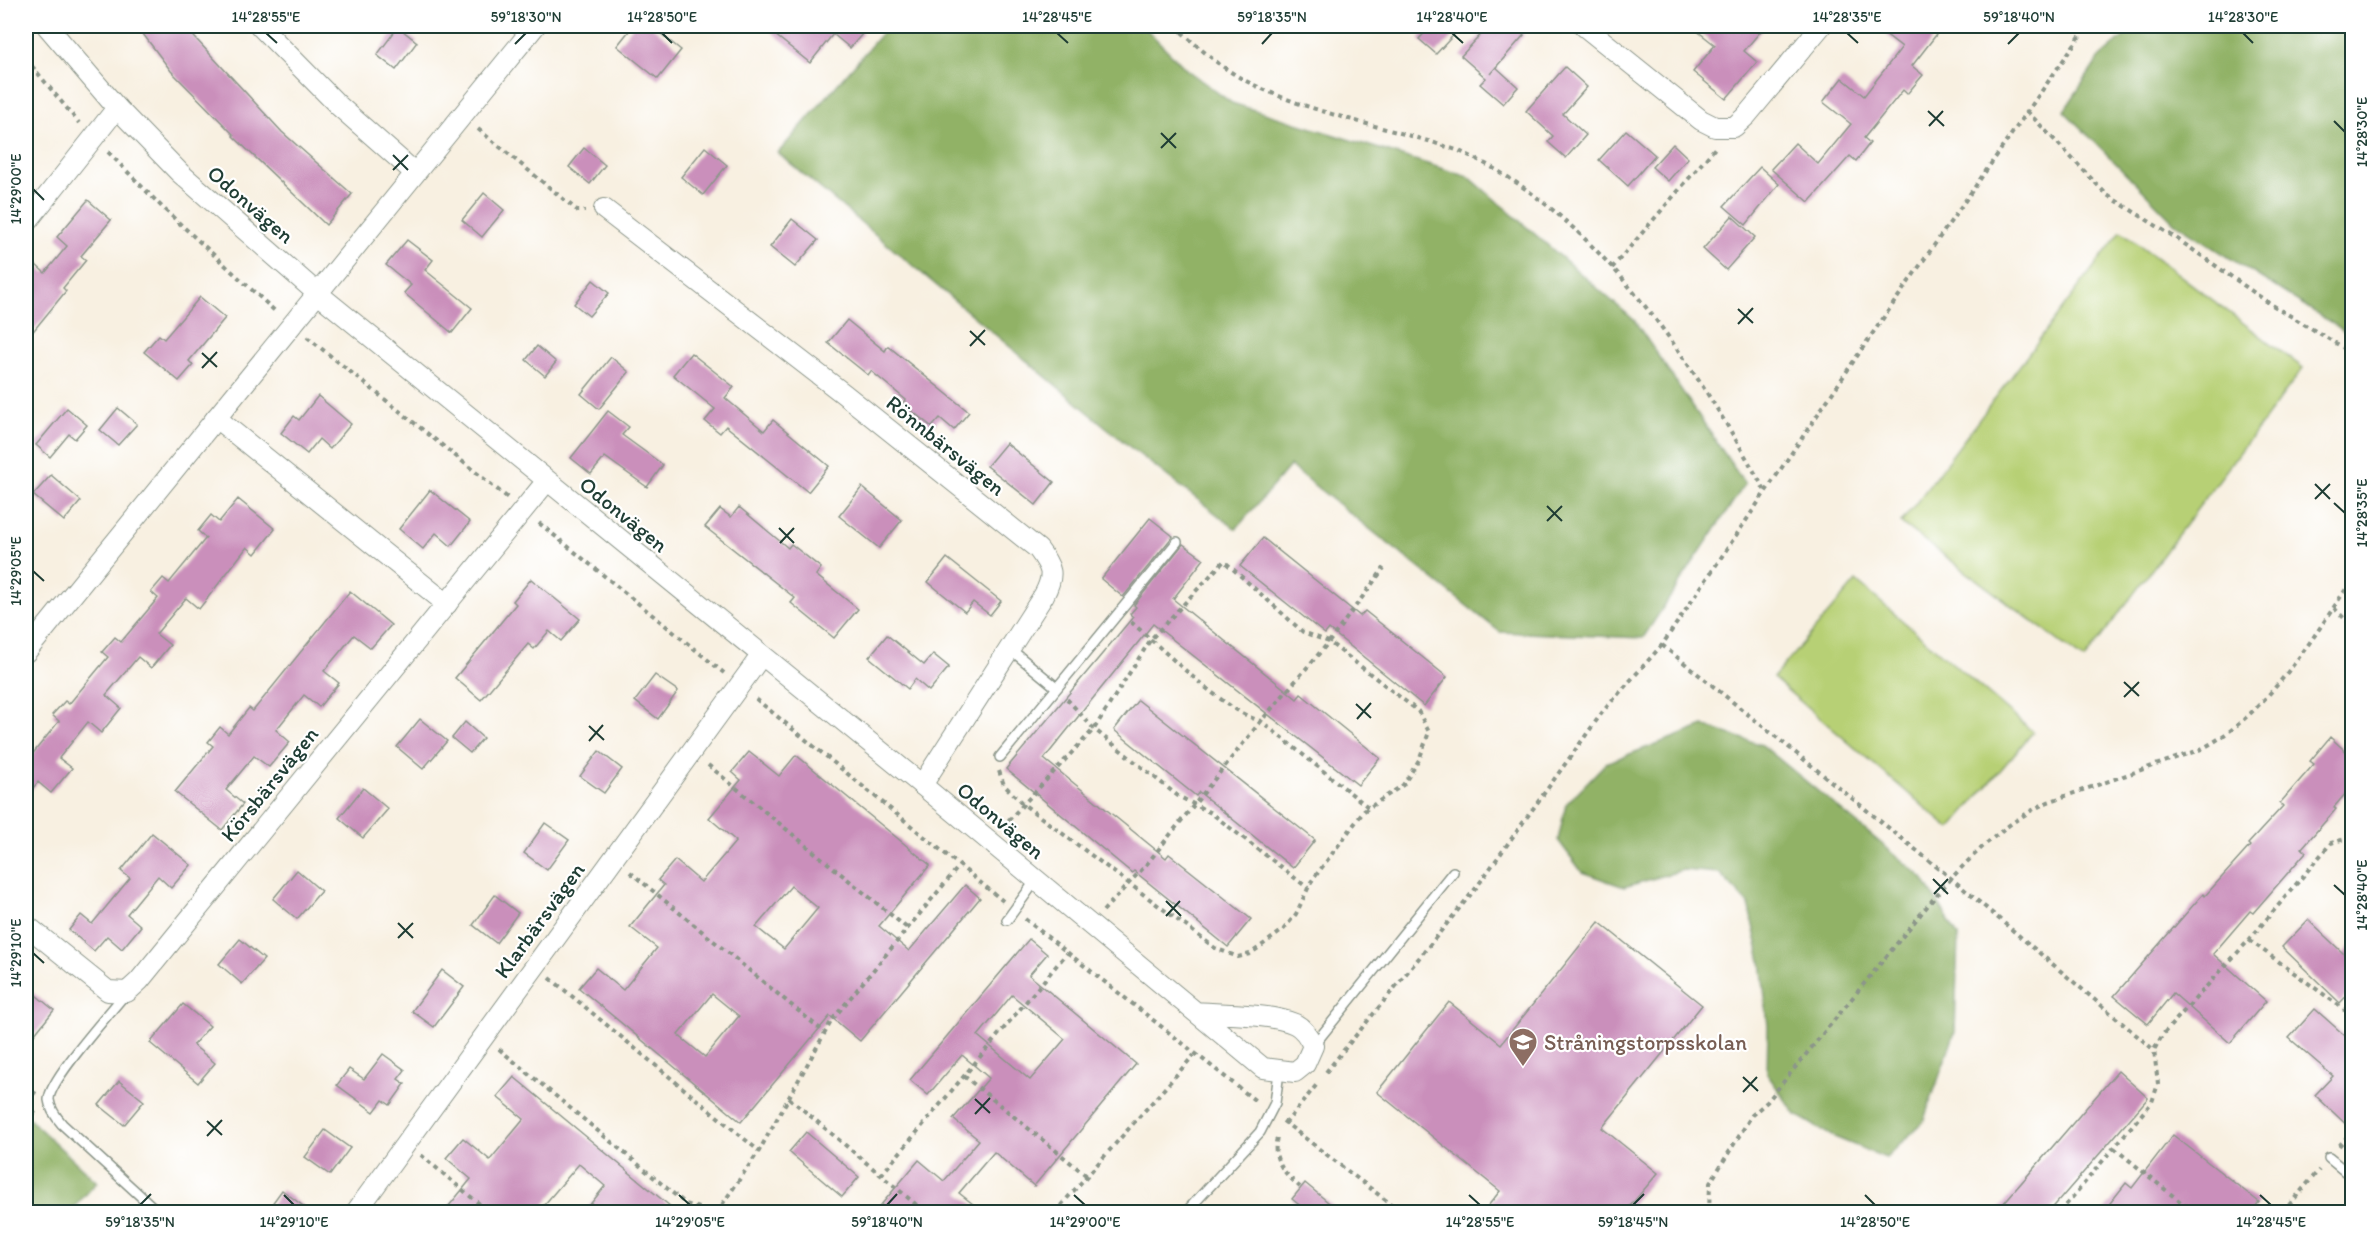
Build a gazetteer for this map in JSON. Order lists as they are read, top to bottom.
{
  "streets": {
    "street": [
      "Odonvägen",
      "Rönnbärsvägen",
      "Körsbärsvägen",
      "Klarbärsvägen"
    ]
  },
  "crossings": [
    ["Odonvägen", "Rönnbärsvägen"],
    ["Odonvägen", "Körsbärsvägen"],
    ["Odonvägen", "Klarbärsvägen"]
  ],
  "places": {
    "school or university": ["Stråningstorpsskolan"]
  },
  "coordinates": [
    "14°28'55\"E",
    "59°18'30\"N",
    "14°28'50\"E",
    "14°28'45\"E",
    "59°18'35\"N",
    "14°28'40\"E",
    "14°28'35\"E",
    "59°18'40\"N",
    "14°28'30\"E",
    "14°29'00\"E",
    "14°29'05\"E",
    "14°29'10\"E",
    "59°18'45\"N"
  ]
}
